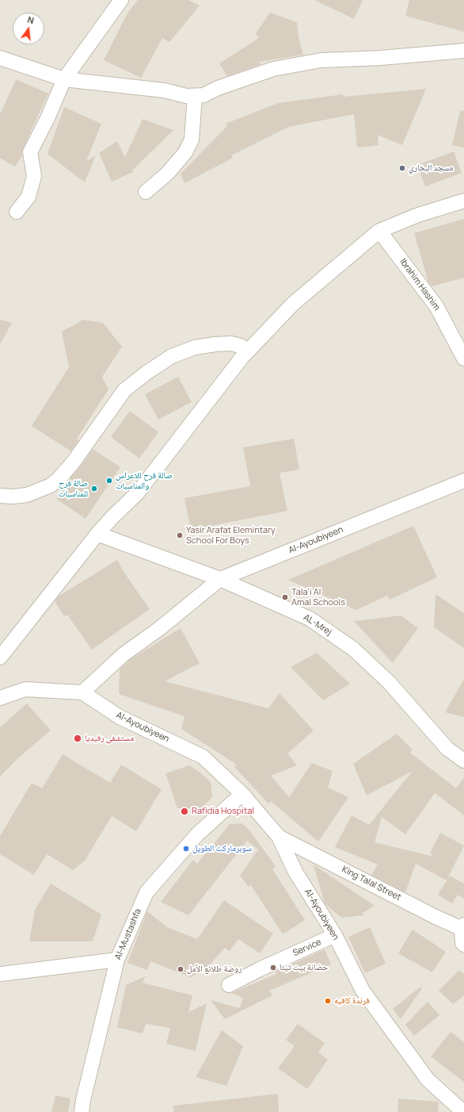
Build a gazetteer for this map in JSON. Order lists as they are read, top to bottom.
{
  "streets": {
    "street": [
      "Ibrahim Hashim",
      "Al-Ayoubiyeen",
      "AL-Mrej",
      "King Talal Street",
      "Al-Mustashfa",
      "Service"
    ]
  },
  "crossings": [
    ["Al-Ayoubiyeen", "AL-Mrej"],
    ["Al-Ayoubiyeen", "King Talal Street"],
    ["Al-Ayoubiyeen", "Al-Mustashfa"],
    ["Al-Ayoubiyeen", "Service"]
  ],
  "places": [
    "مسجد البخاري",
    "صالة فرح للاعراس والمناسبات",
    "صالة فرح للمناسبات",
    "Yasir Arafat Elemintary School For Boys",
    "Tala'i Al Amal Schools",
    "مستشفى رفيديا",
    "Rafidia Hospital",
    "سوبرماركت الطويل",
    "حضانة بيت تيتا",
    "روضة طلائع الأمل",
    "فرندة كافيه"
  ],
  "north": "top"
}
